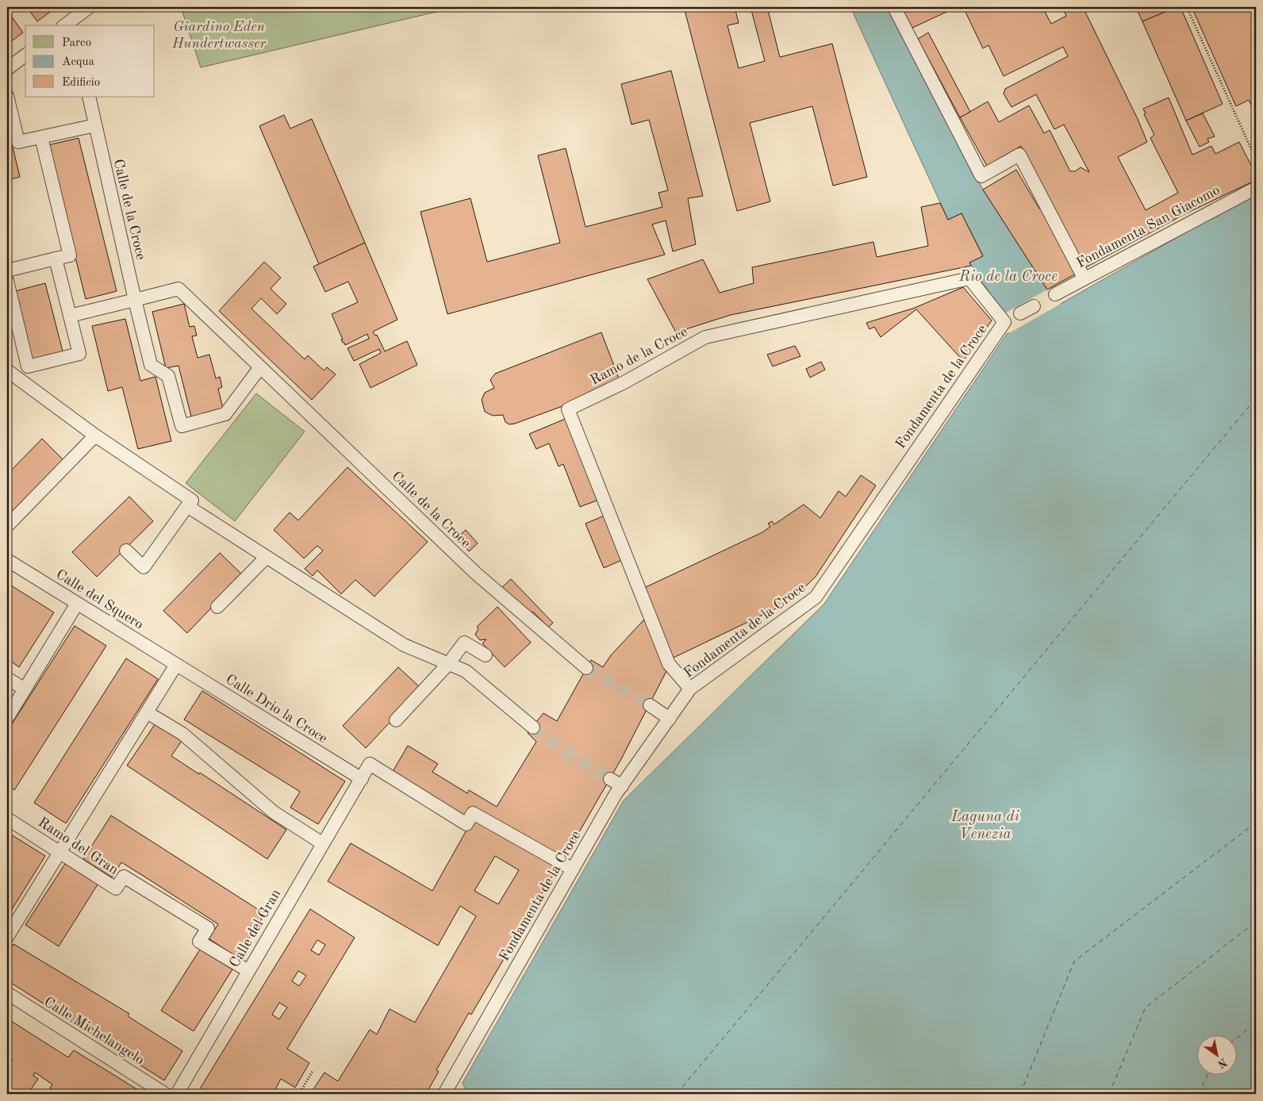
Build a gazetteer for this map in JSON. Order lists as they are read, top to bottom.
{
  "streets": {
    "street": [
      "Calle de la Croce",
      "Fondamenta San Giacomo",
      "Ramo de la Croce",
      "Fondamenta de la Croce",
      "Calle del Squero",
      "Calle Drio la Croce",
      "Ramo del Gran",
      "Calle del Gran",
      "Calle Michelangelo"
    ]
  },
  "crossings": [
    ["Ramo de la Croce", "Fondamenta de la Croce"],
    ["Fondamenta de la Croce", "Calle del Gran"],
    ["Calle del Squero", "Calle Drio la Croce"],
    ["Calle Drio la Croce", "Calle del Gran"],
    ["Ramo del Gran", "Calle del Gran"]
  ],
  "water": ["Rio de la Croce", "Laguna di Venezia"],
  "parks": ["Giardino Eden Hundertwasser"],
  "legend": ["Parco", "Acqua", "Edificio"],
  "north": "bottom right"
}
